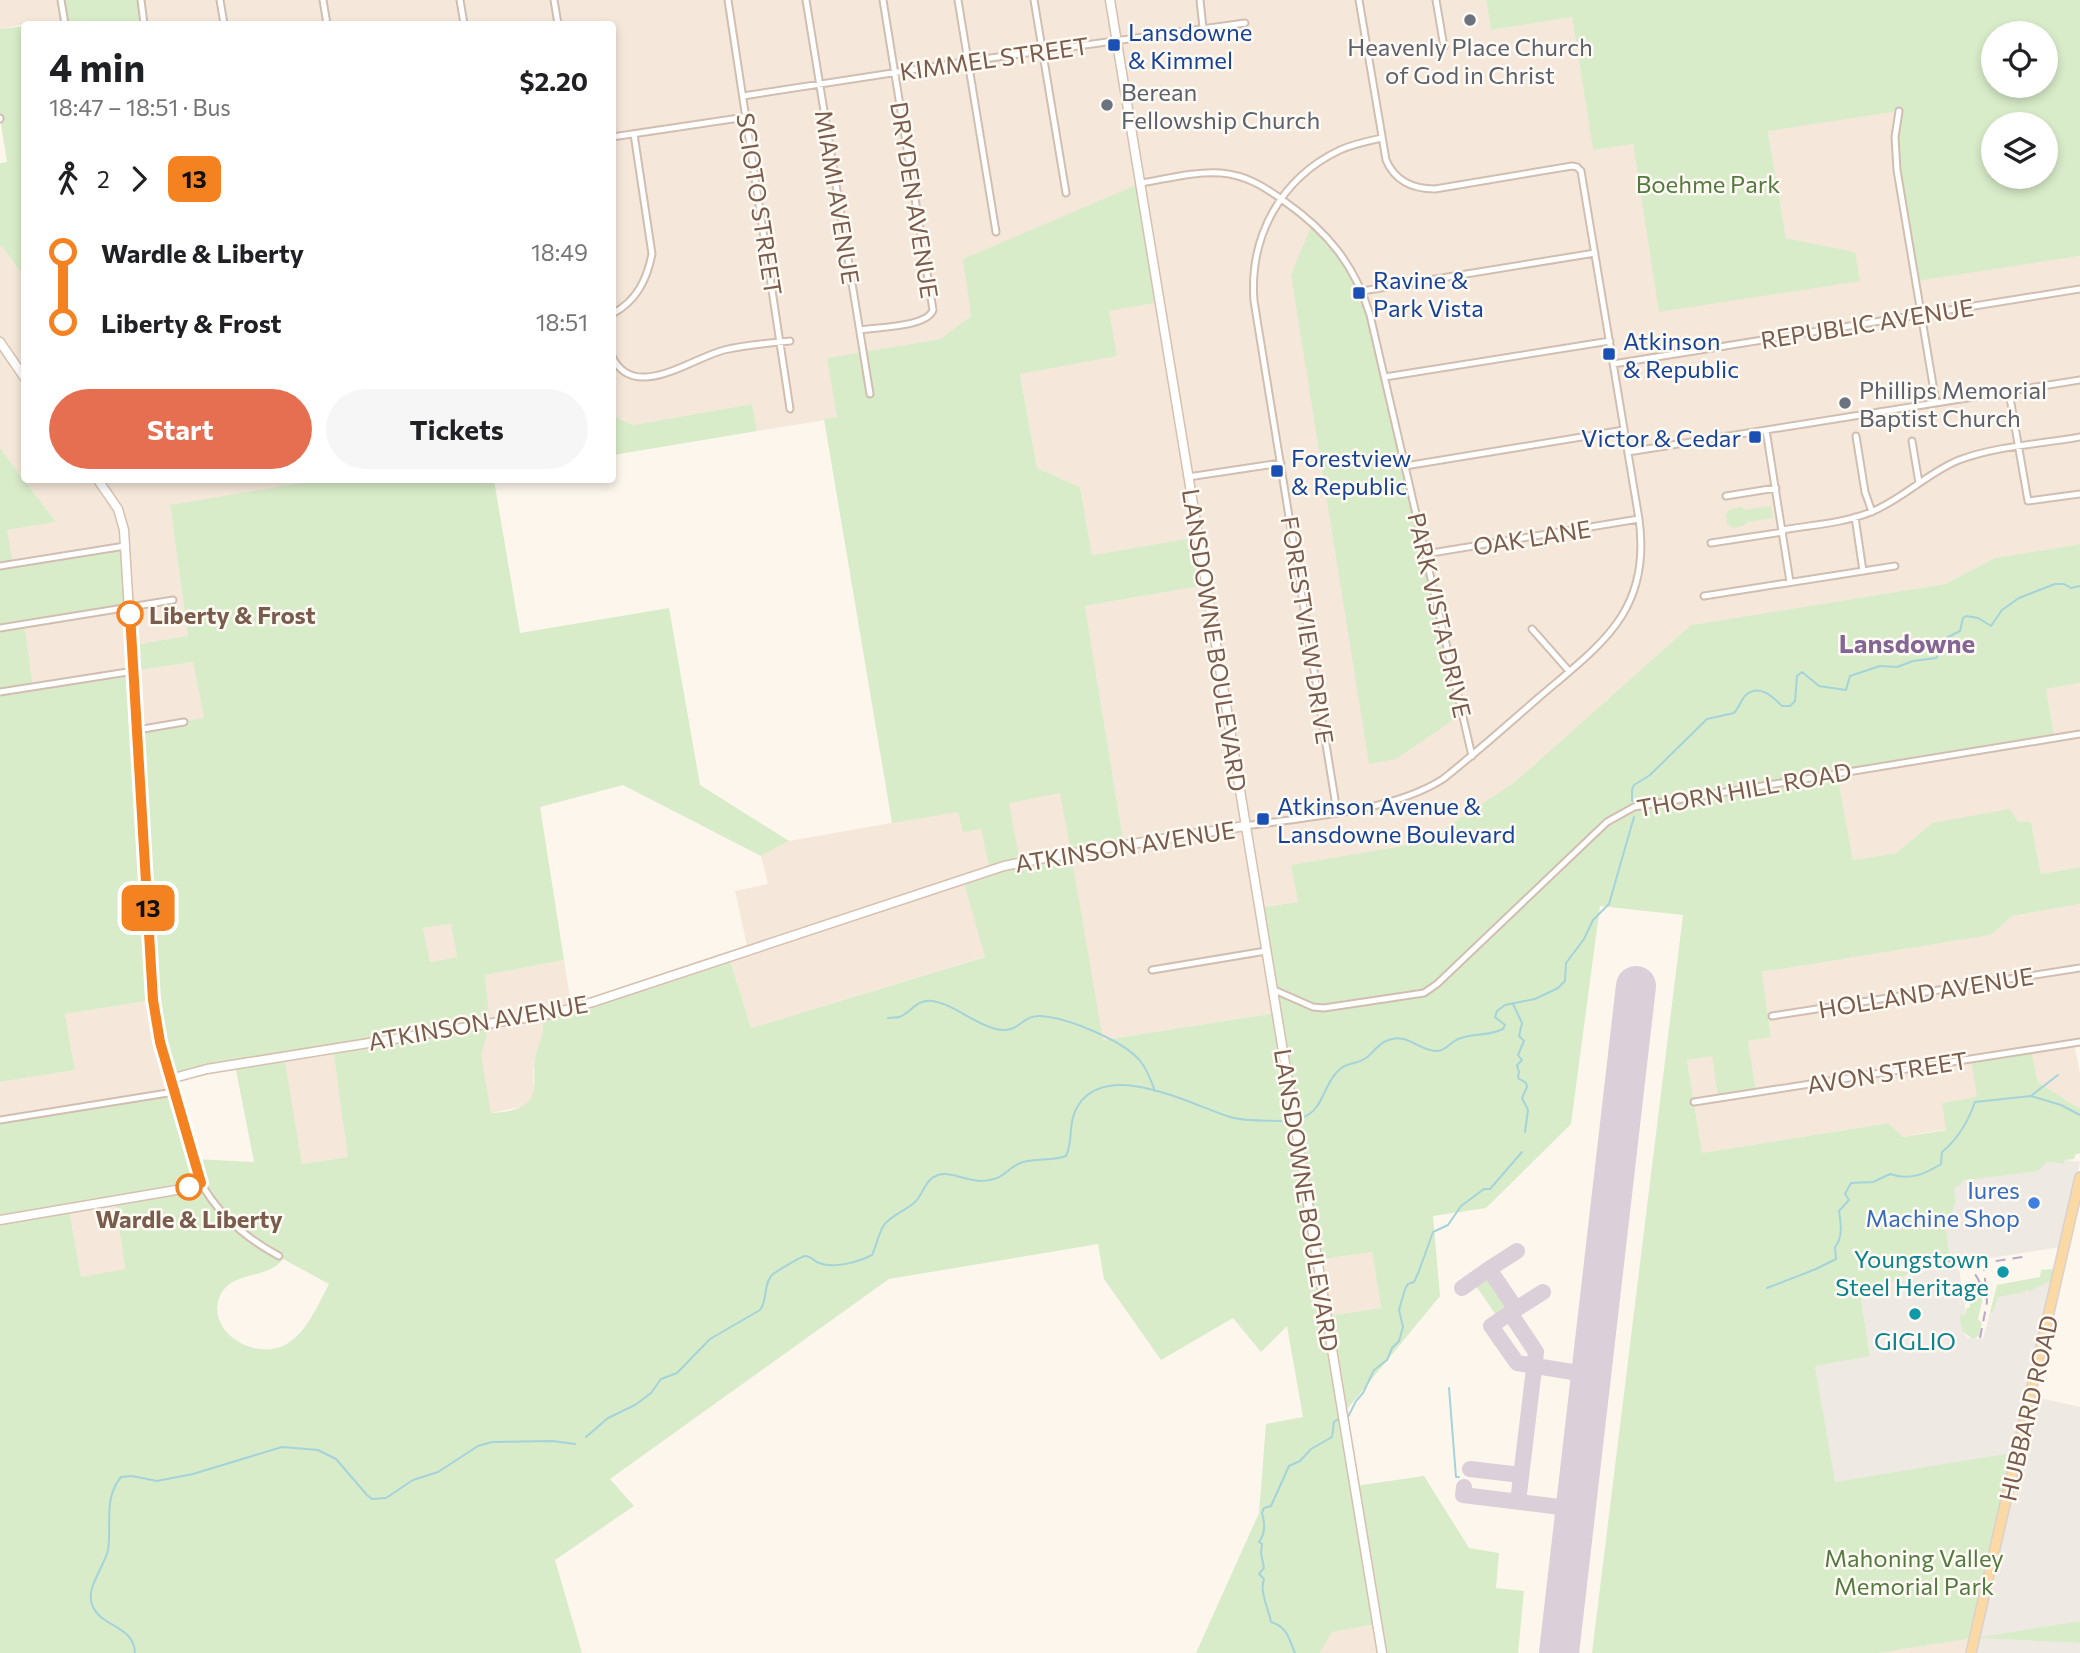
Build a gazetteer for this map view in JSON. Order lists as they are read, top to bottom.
{
  "streets": {
    "main road": ["HUBBARD ROAD"],
    "street": [
      "KIMMEL STREET",
      "MIAMI AVENUE",
      "DRYDEN AVENUE",
      "SCIOTO STREET",
      "REPUBLIC AVENUE",
      "OAK LANE",
      "PARK VISTA DRIVE",
      "FORESTVIEW DRIVE",
      "LANSDOWNE BOULEVARD",
      "THORN HILL ROAD",
      "ATKINSON AVENUE",
      "HOLLAND AVENUE",
      "AVON STREET"
    ]
  },
  "crossings": [
    ["KIMMEL STREET", "MIAMI AVENUE"],
    ["KIMMEL STREET", "DRYDEN AVENUE"],
    ["KIMMEL STREET", "SCIOTO STREET"],
    ["KIMMEL STREET", "LANSDOWNE BOULEVARD"],
    ["MIAMI AVENUE", "DRYDEN AVENUE"],
    ["REPUBLIC AVENUE", "ATKINSON AVENUE"],
    ["OAK LANE", "PARK VISTA DRIVE"],
    ["OAK LANE", "ATKINSON AVENUE"],
    ["PARK VISTA DRIVE", "FORESTVIEW DRIVE"],
    ["PARK VISTA DRIVE", "LANSDOWNE BOULEVARD"],
    ["PARK VISTA DRIVE", "ATKINSON AVENUE"],
    ["FORESTVIEW DRIVE", "ATKINSON AVENUE"],
    ["LANSDOWNE BOULEVARD", "THORN HILL ROAD"],
    ["LANSDOWNE BOULEVARD", "ATKINSON AVENUE"]
  ],
  "districts": ["Lansdowne"],
  "parks": ["Boehme Park", "Mahoning Valley Memorial Park"],
  "places": {
    "other": [
      "Heavenly Place Church of God in Christ",
      "Berean Fellowship Church",
      "Phillips Memorial Baptist Church",
      "Liberty & Frost",
      "Wardle & Liberty",
      "Iures Machine Shop",
      "Youngstown Steel Heritage",
      "GIGLIO"
    ],
    "transit": [
      "Lansdowne & Kimmel",
      "Ravine & Park Vista",
      "Atkinson & Republic",
      "Victor & Cedar",
      "Forestview & Republic",
      "Atkinson Avenue & Lansdowne Boulevard"
    ]
  },
  "lines": ["bus line 13"],
  "page": {
    "on_map": "13",
    "heading": ["4 min", "18:47 – 18:51 · Bus", "$2.20"],
    "legs": ["2", "13"],
    "list": [
      {
        "name": "Wardle & Liberty",
        "value": "18:49"
      },
      {
        "name": "Liberty & Frost",
        "value": "18:51"
      }
    ],
    "buttons": ["Start", "Tickets"]
  }
}
